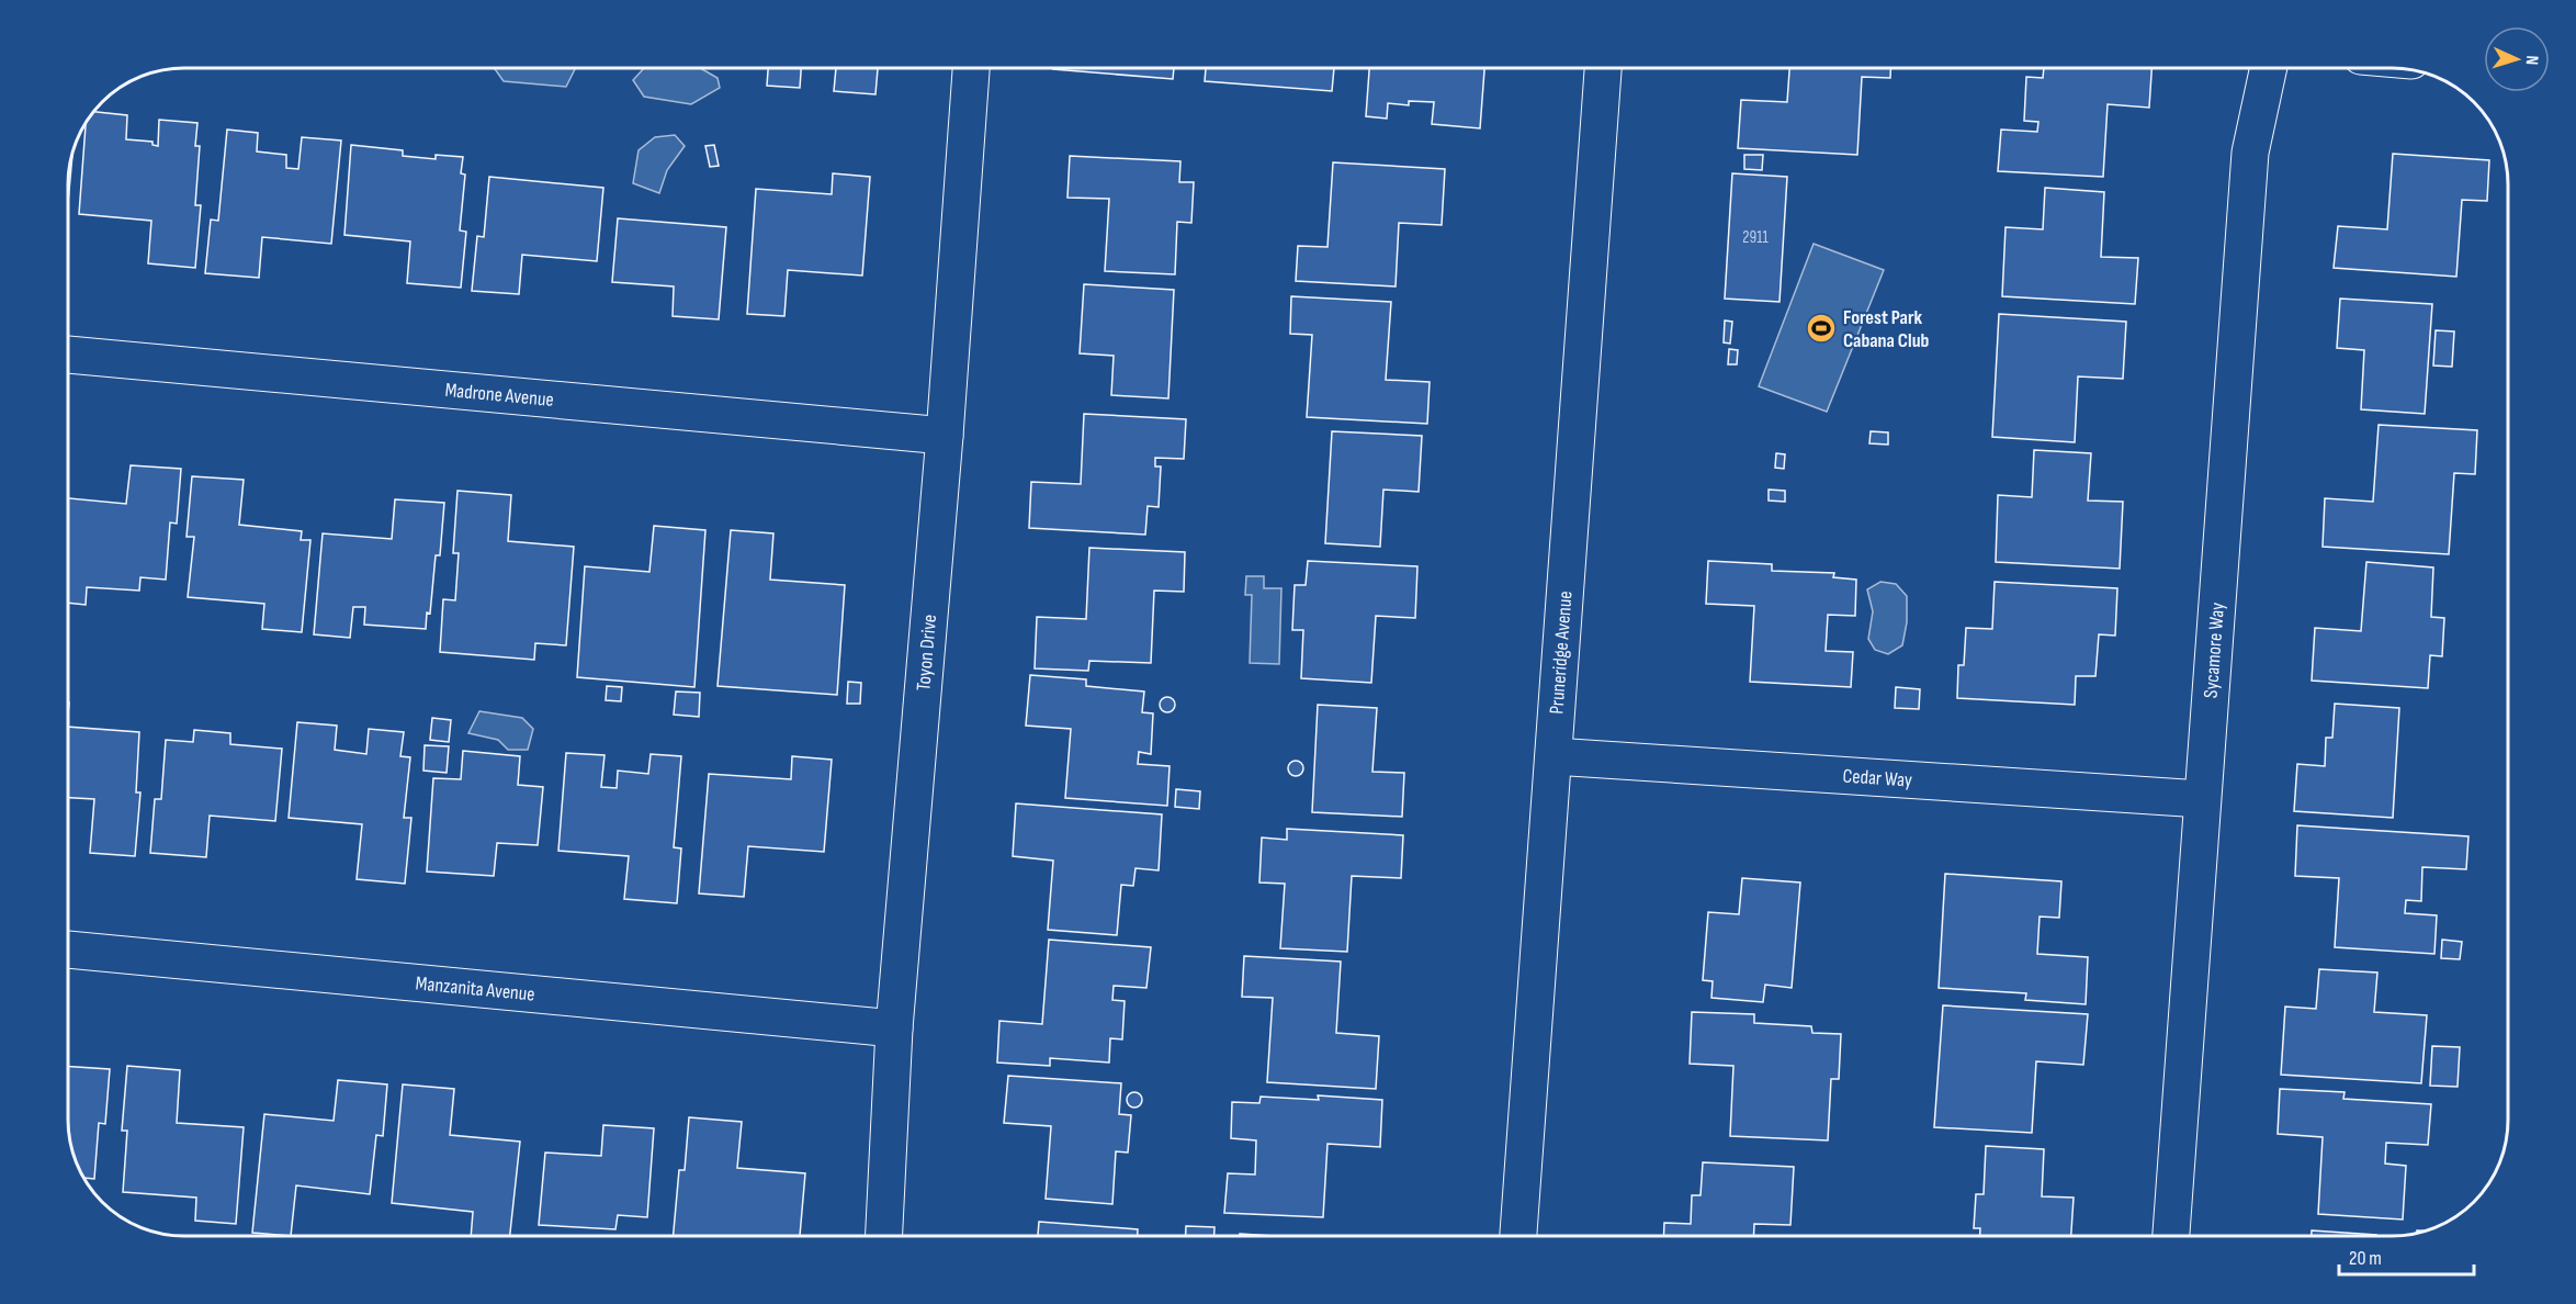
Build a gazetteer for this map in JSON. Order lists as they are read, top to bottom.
{
  "streets": {
    "street": [
      "Madrone Avenue",
      "Sycamore Way",
      "Toyon Drive",
      "Pruneridge Avenue",
      "Cedar Way",
      "Manzanita Avenue"
    ]
  },
  "crossings": [
    ["Madrone Avenue", "Toyon Drive"],
    ["Sycamore Way", "Cedar Way"],
    ["Toyon Drive", "Manzanita Avenue"],
    ["Pruneridge Avenue", "Cedar Way"]
  ],
  "places": {
    "sports": ["Forest Park Cabana Club"]
  },
  "house_numbers": ["2911"],
  "scale_bar": "20 m",
  "north": "right"
}
